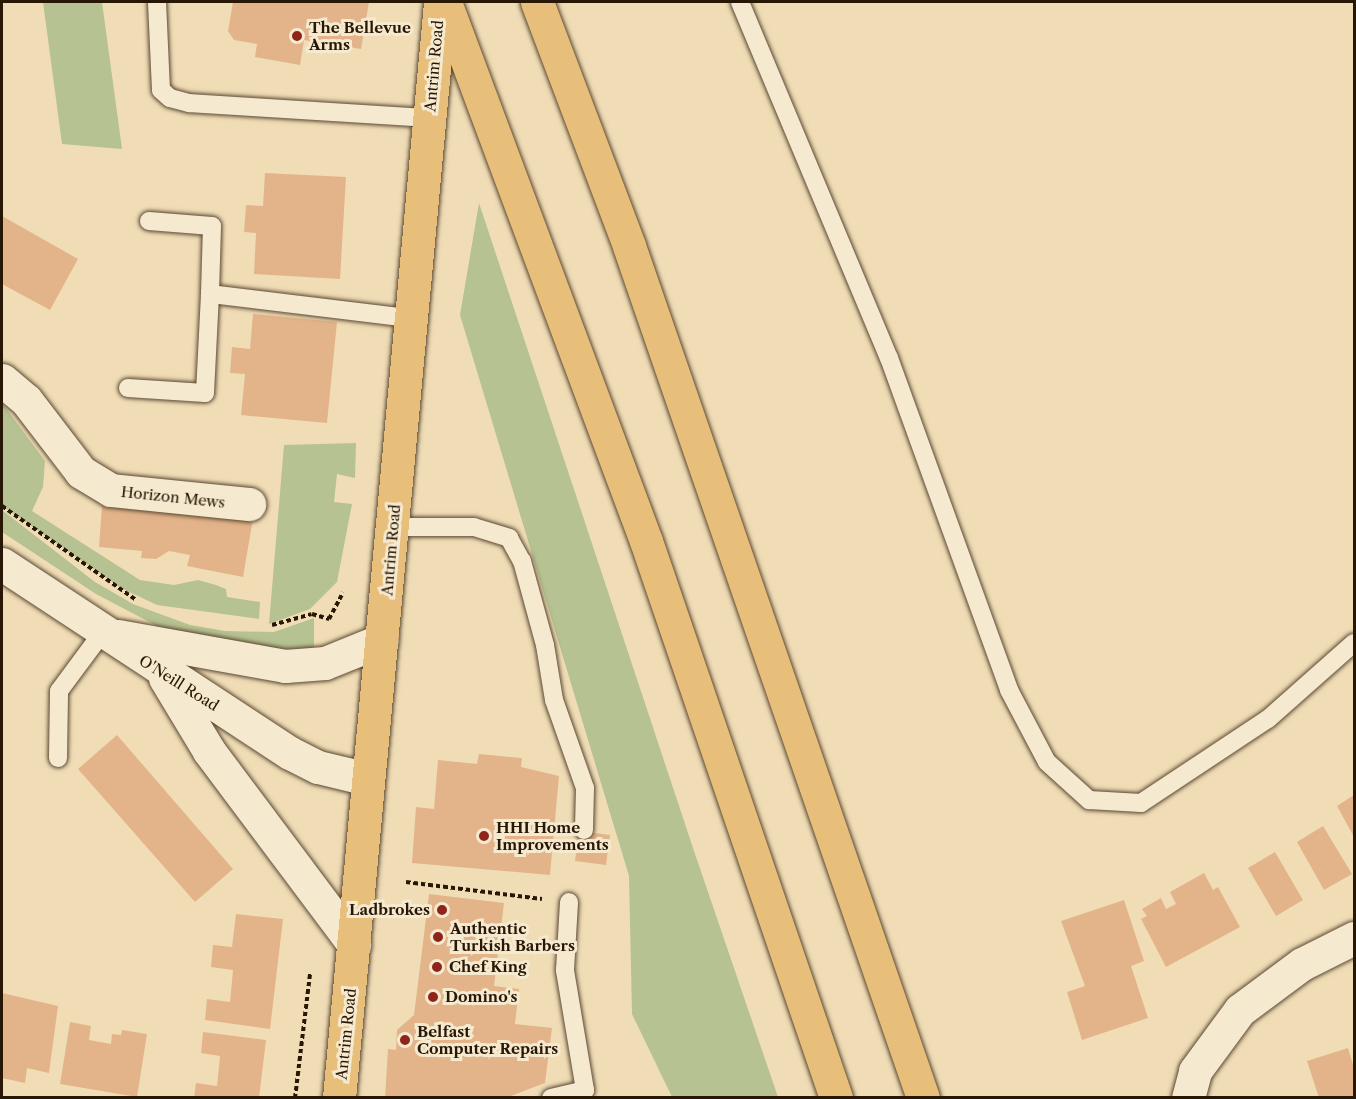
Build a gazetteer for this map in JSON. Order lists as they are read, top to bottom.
{
  "streets": {
    "main road": ["Antrim Road", "Horizon Mews", "O'Neill Road"]
  },
  "crossings": [
    ["Antrim Road", "O'Neill Road"]
  ],
  "places": [
    "The Bellevue Arms",
    "HHI Home Improvements",
    "Ladbrokes",
    "Authentic Turkish Barbers",
    "Chef King",
    "Domino's",
    "Belfast Computer Repairs"
  ]
}
